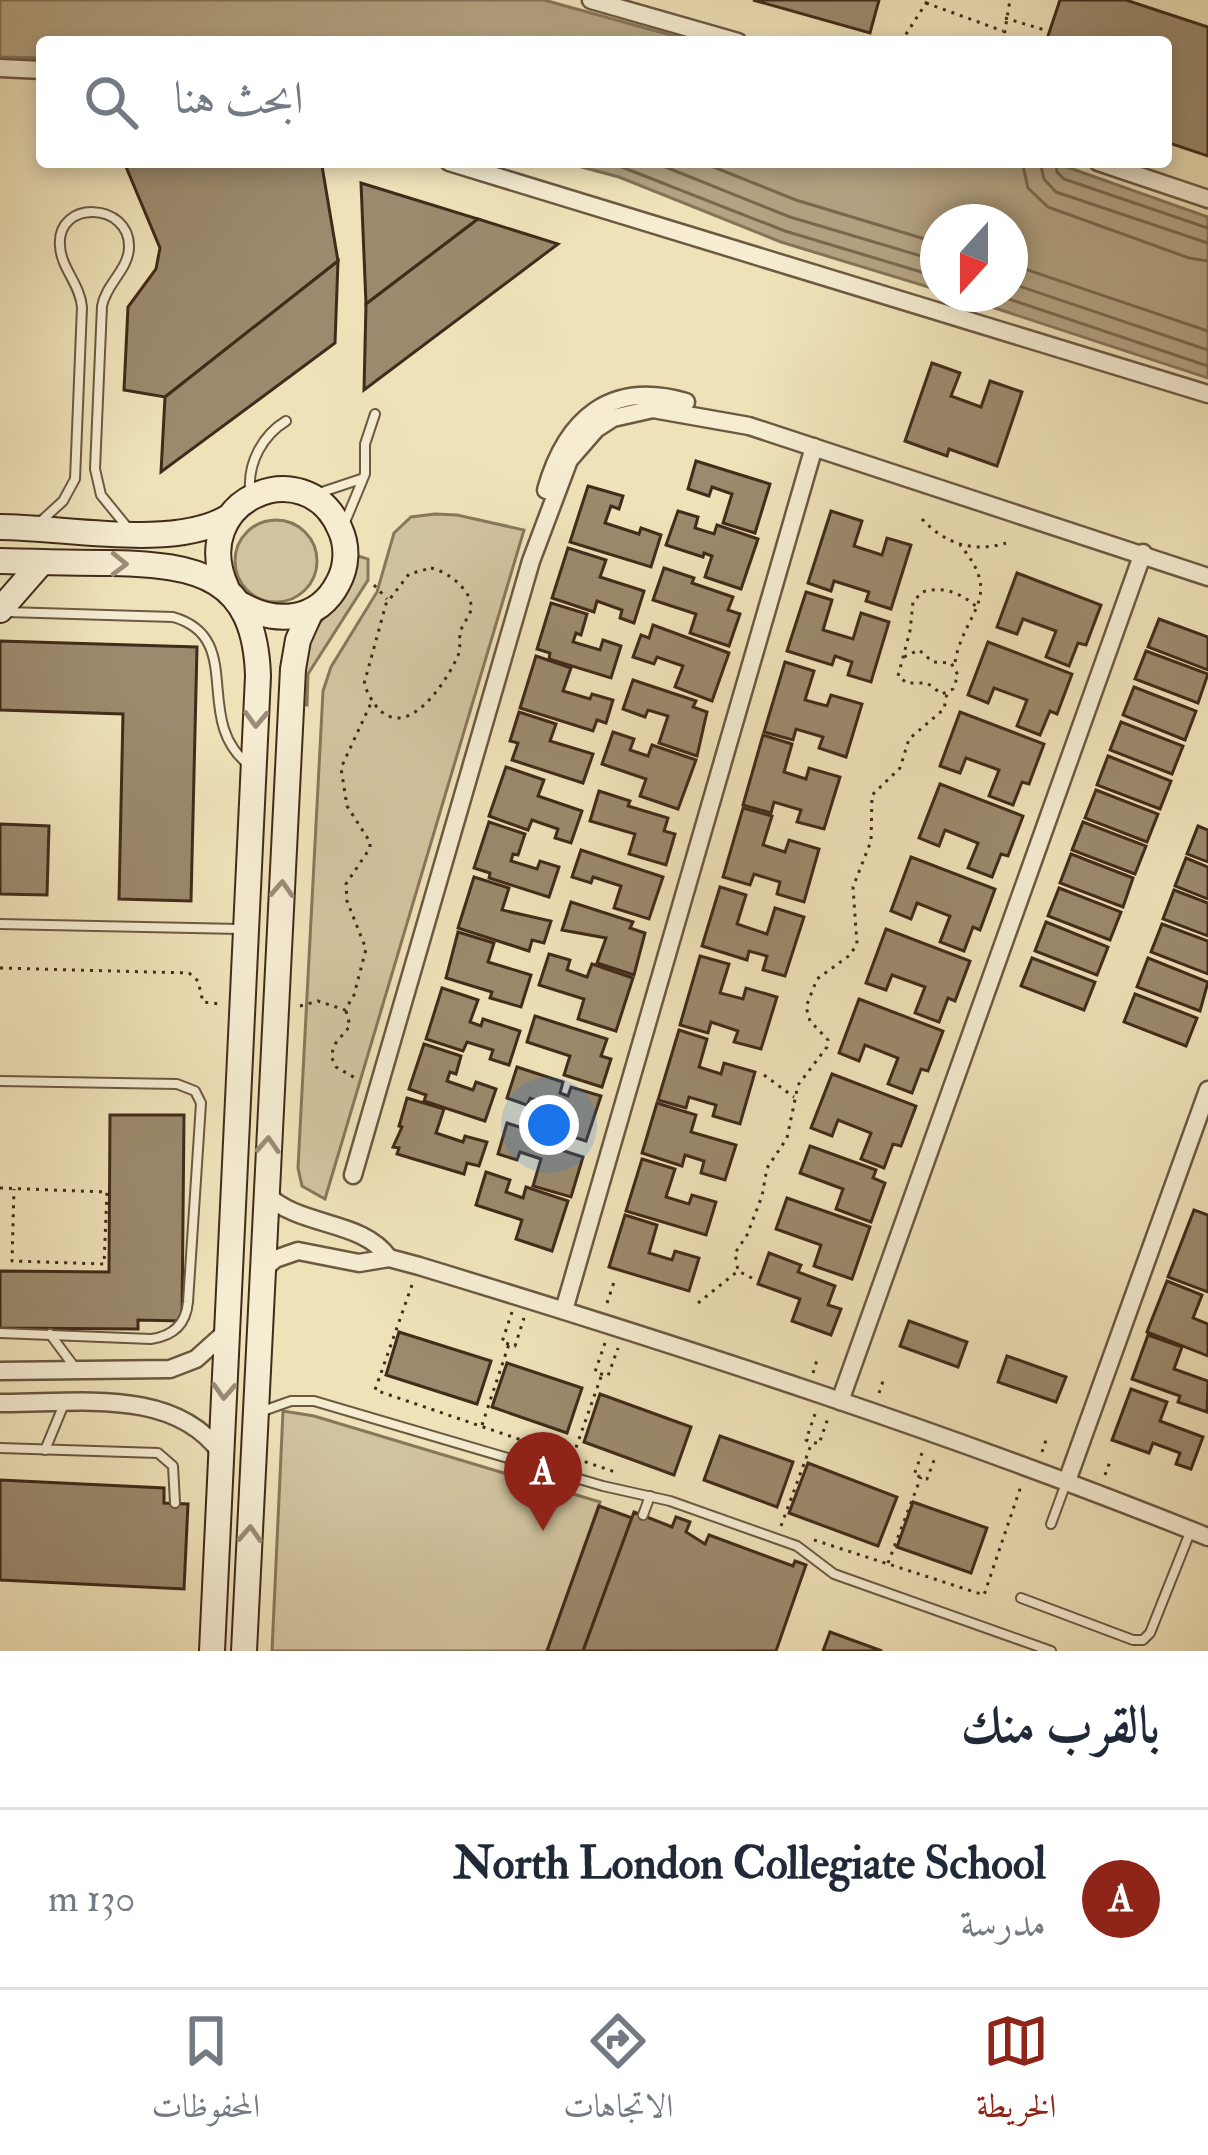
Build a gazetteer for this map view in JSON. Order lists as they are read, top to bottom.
{
  "north": "bottom",
  "page": {
    "search": "ابحث هنا",
    "pins": "A",
    "heading": "بالقرب منك",
    "list": [
      {
        "mark": "A",
        "name": "North London Collegiate School",
        "note": "مدرسة",
        "value": "130 m"
      }
    ],
    "nav": ["الخريطة", "الاتجاهات", "المحفوظات"]
  }
}
